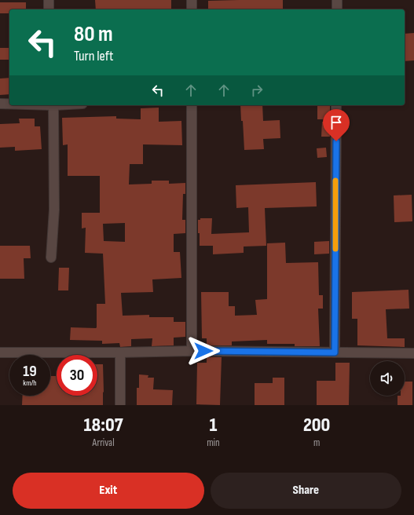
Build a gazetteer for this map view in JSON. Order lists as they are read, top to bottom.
{
  "page": {
    "turn": ["80 m", "Turn left"],
    "speed": "19 km/h",
    "limit": "30",
    "eta": [
      "18:07",
      "Arrival",
      "1",
      "min",
      "200",
      "m"
    ],
    "buttons": ["Exit", "Share"]
  }
}
